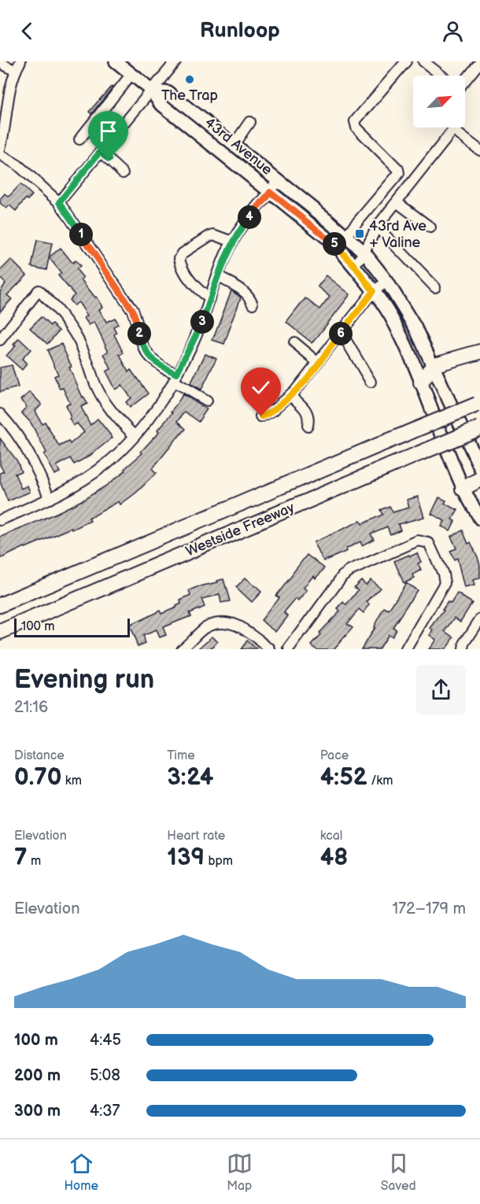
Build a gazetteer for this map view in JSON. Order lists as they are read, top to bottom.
{
  "streets": {
    "highway": ["Westside Freeway"],
    "main road": ["43rd Avenue"]
  },
  "places": {
    "other": ["The Trap"],
    "transit": ["43rd Ave + Valine"]
  },
  "scale_bar": "100 m",
  "north": "top right",
  "page": {
    "header": "Runloop",
    "pins": [
      "4",
      "1",
      "5",
      "3",
      "2",
      "6"
    ],
    "scale": "100 m",
    "heading": ["Evening run", "21:16"],
    "stats": [
      ["Distance", "0.70 km"],
      ["Time", "3:24"],
      ["Pace", "4:52 /km"],
      ["Elevation", "7 m"],
      ["Heart rate", "139 bpm"],
      ["kcal", "48"]
    ],
    "chart": ["Elevation", "172–179 m"],
    "list": [
      {
        "name": "100 m",
        "note": "4:45"
      },
      {
        "name": "200 m",
        "note": "5:08"
      },
      {
        "name": "300 m",
        "note": "4:37"
      }
    ],
    "tabs": ["Home", "Map", "Saved"]
  }
}
